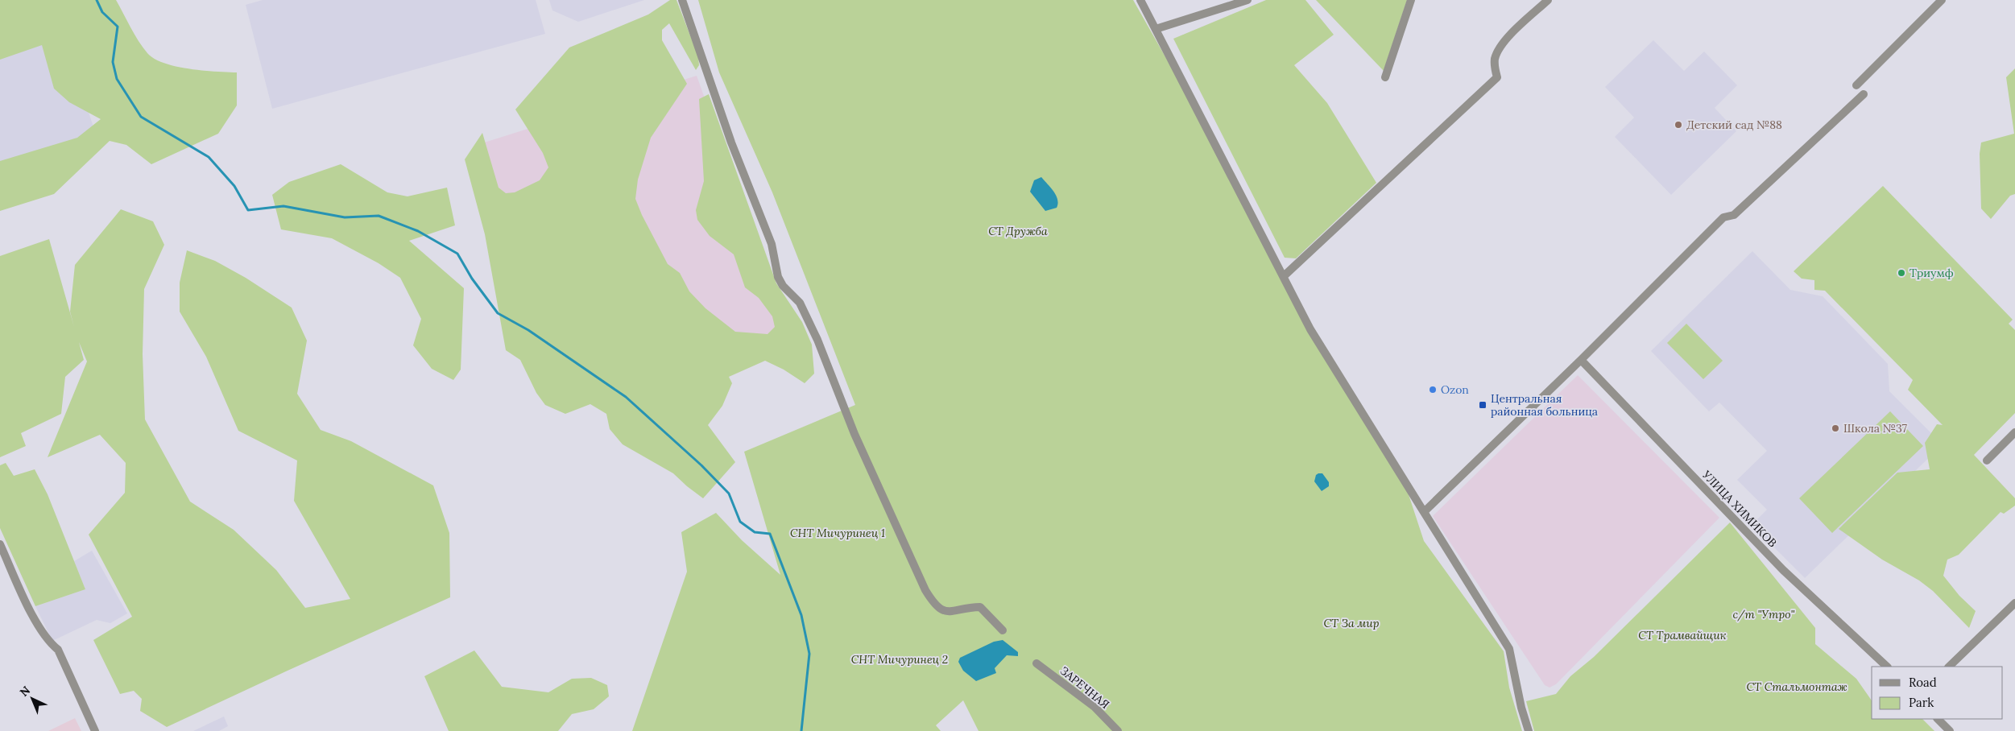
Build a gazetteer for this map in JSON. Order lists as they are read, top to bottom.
{
  "streets": {
    "street": ["УЛИЦА ХИМИКОВ", "ЗАРЕЧНАЯ"]
  },
  "parks": [
    "СТ Дружба",
    "СНТ Мичуринец 1",
    "с/т \"Утро\"",
    "СТ За мир",
    "СТ Трамвайщик",
    "СНТ Мичуринец 2",
    "СТ Стальмонтаж"
  ],
  "places": {
    "other": [
      "Детский сад №88",
      "Триумф",
      "Ozon",
      "Школа №37"
    ],
    "transit": ["Центральная районная больница"]
  },
  "legend": ["Road", "Park"],
  "north": "top left"
}
